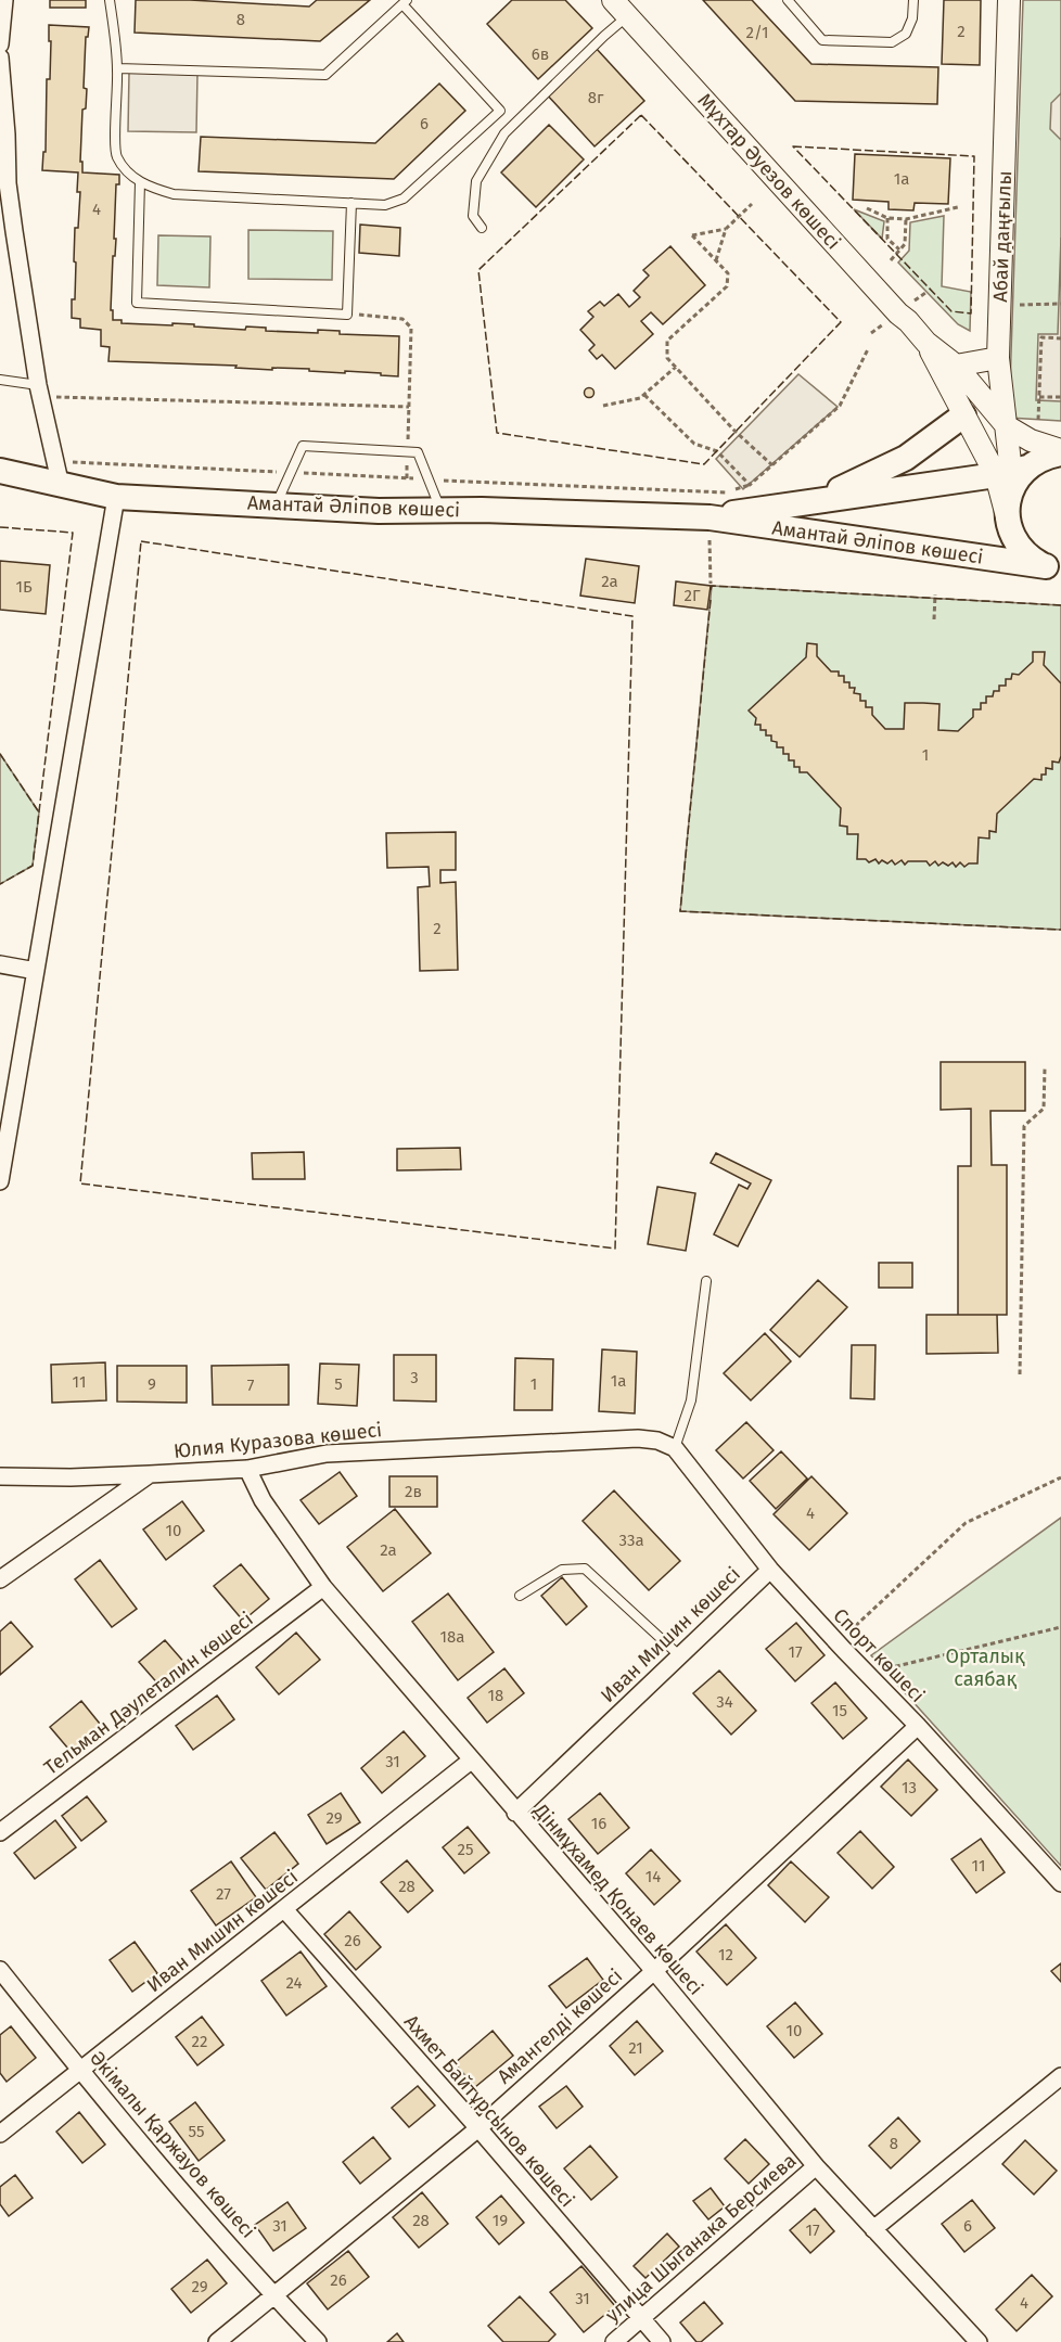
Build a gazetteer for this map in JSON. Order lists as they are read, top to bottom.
{
  "streets": {
    "main road": ["Амантай Әліпов көшесі"],
    "street": [
      "Мұхтар Әуезов көшесі",
      "Абай даңғылы",
      "Юлия Куразова көшесі",
      "Иван Мишин көшесі",
      "Спорт көшесі",
      "Тельман Дәулеталин көшесі",
      "Дінмұхамед Қонаев көшесі",
      "Амангелді көшесі",
      "Ахмет Байтұрсынов көшесі",
      "Әкімалы Қаржауов көшесі",
      "улица Шыганака Берсиева"
    ]
  },
  "crossings": [
    ["Мұхтар Әуезов көшесі", "Абай даңғылы"],
    ["Мұхтар Әуезов көшесі", "Амантай Әліпов көшесі"],
    ["Абай даңғылы", "Амантай Әліпов көшесі"],
    ["Юлия Куразова көшесі", "Спорт көшесі"],
    ["Юлия Куразова көшесі", "Дінмұхамед Қонаев көшесі"],
    ["Иван Мишин көшесі", "Спорт көшесі"],
    ["Иван Мишин көшесі", "Дінмұхамед Қонаев көшесі"],
    ["Иван Мишин көшесі", "Ахмет Байтұрсынов көшесі"],
    ["Иван Мишин көшесі", "Әкімалы Қаржауов көшесі"],
    ["Спорт көшесі", "Амангелді көшесі"],
    ["Тельман Дәулеталин көшесі", "Дінмұхамед Қонаев көшесі"],
    ["Дінмұхамед Қонаев көшесі", "Амангелді көшесі"],
    ["Дінмұхамед Қонаев көшесі", "улица Шыганака Берсиева"],
    ["Амангелді көшесі", "Ахмет Байтұрсынов көшесі"],
    ["Амангелді көшесі", "Әкімалы Қаржауов көшесі"],
    ["Ахмет Байтұрсынов көшесі", "улица Шыганака Берсиева"]
  ],
  "parks": ["Орталық саябақ"],
  "house_numbers": [
    "8",
    "2",
    "2/1",
    "6в",
    "8г",
    "6",
    "1а",
    "4",
    "2а",
    "1Б",
    "2Г",
    "1",
    "2",
    "3",
    "1а",
    "11",
    "9",
    "5",
    "1",
    "7",
    "2в",
    "4",
    "10",
    "33а",
    "2а",
    "18а",
    "17",
    "18",
    "34",
    "15",
    "31",
    "13",
    "29",
    "16",
    "25",
    "11",
    "14",
    "28",
    "27",
    "26",
    "12",
    "24",
    "10",
    "22",
    "21",
    "55",
    "8",
    "28",
    "19",
    "31",
    "6",
    "17",
    "26",
    "29",
    "31",
    "4"
  ]
}
